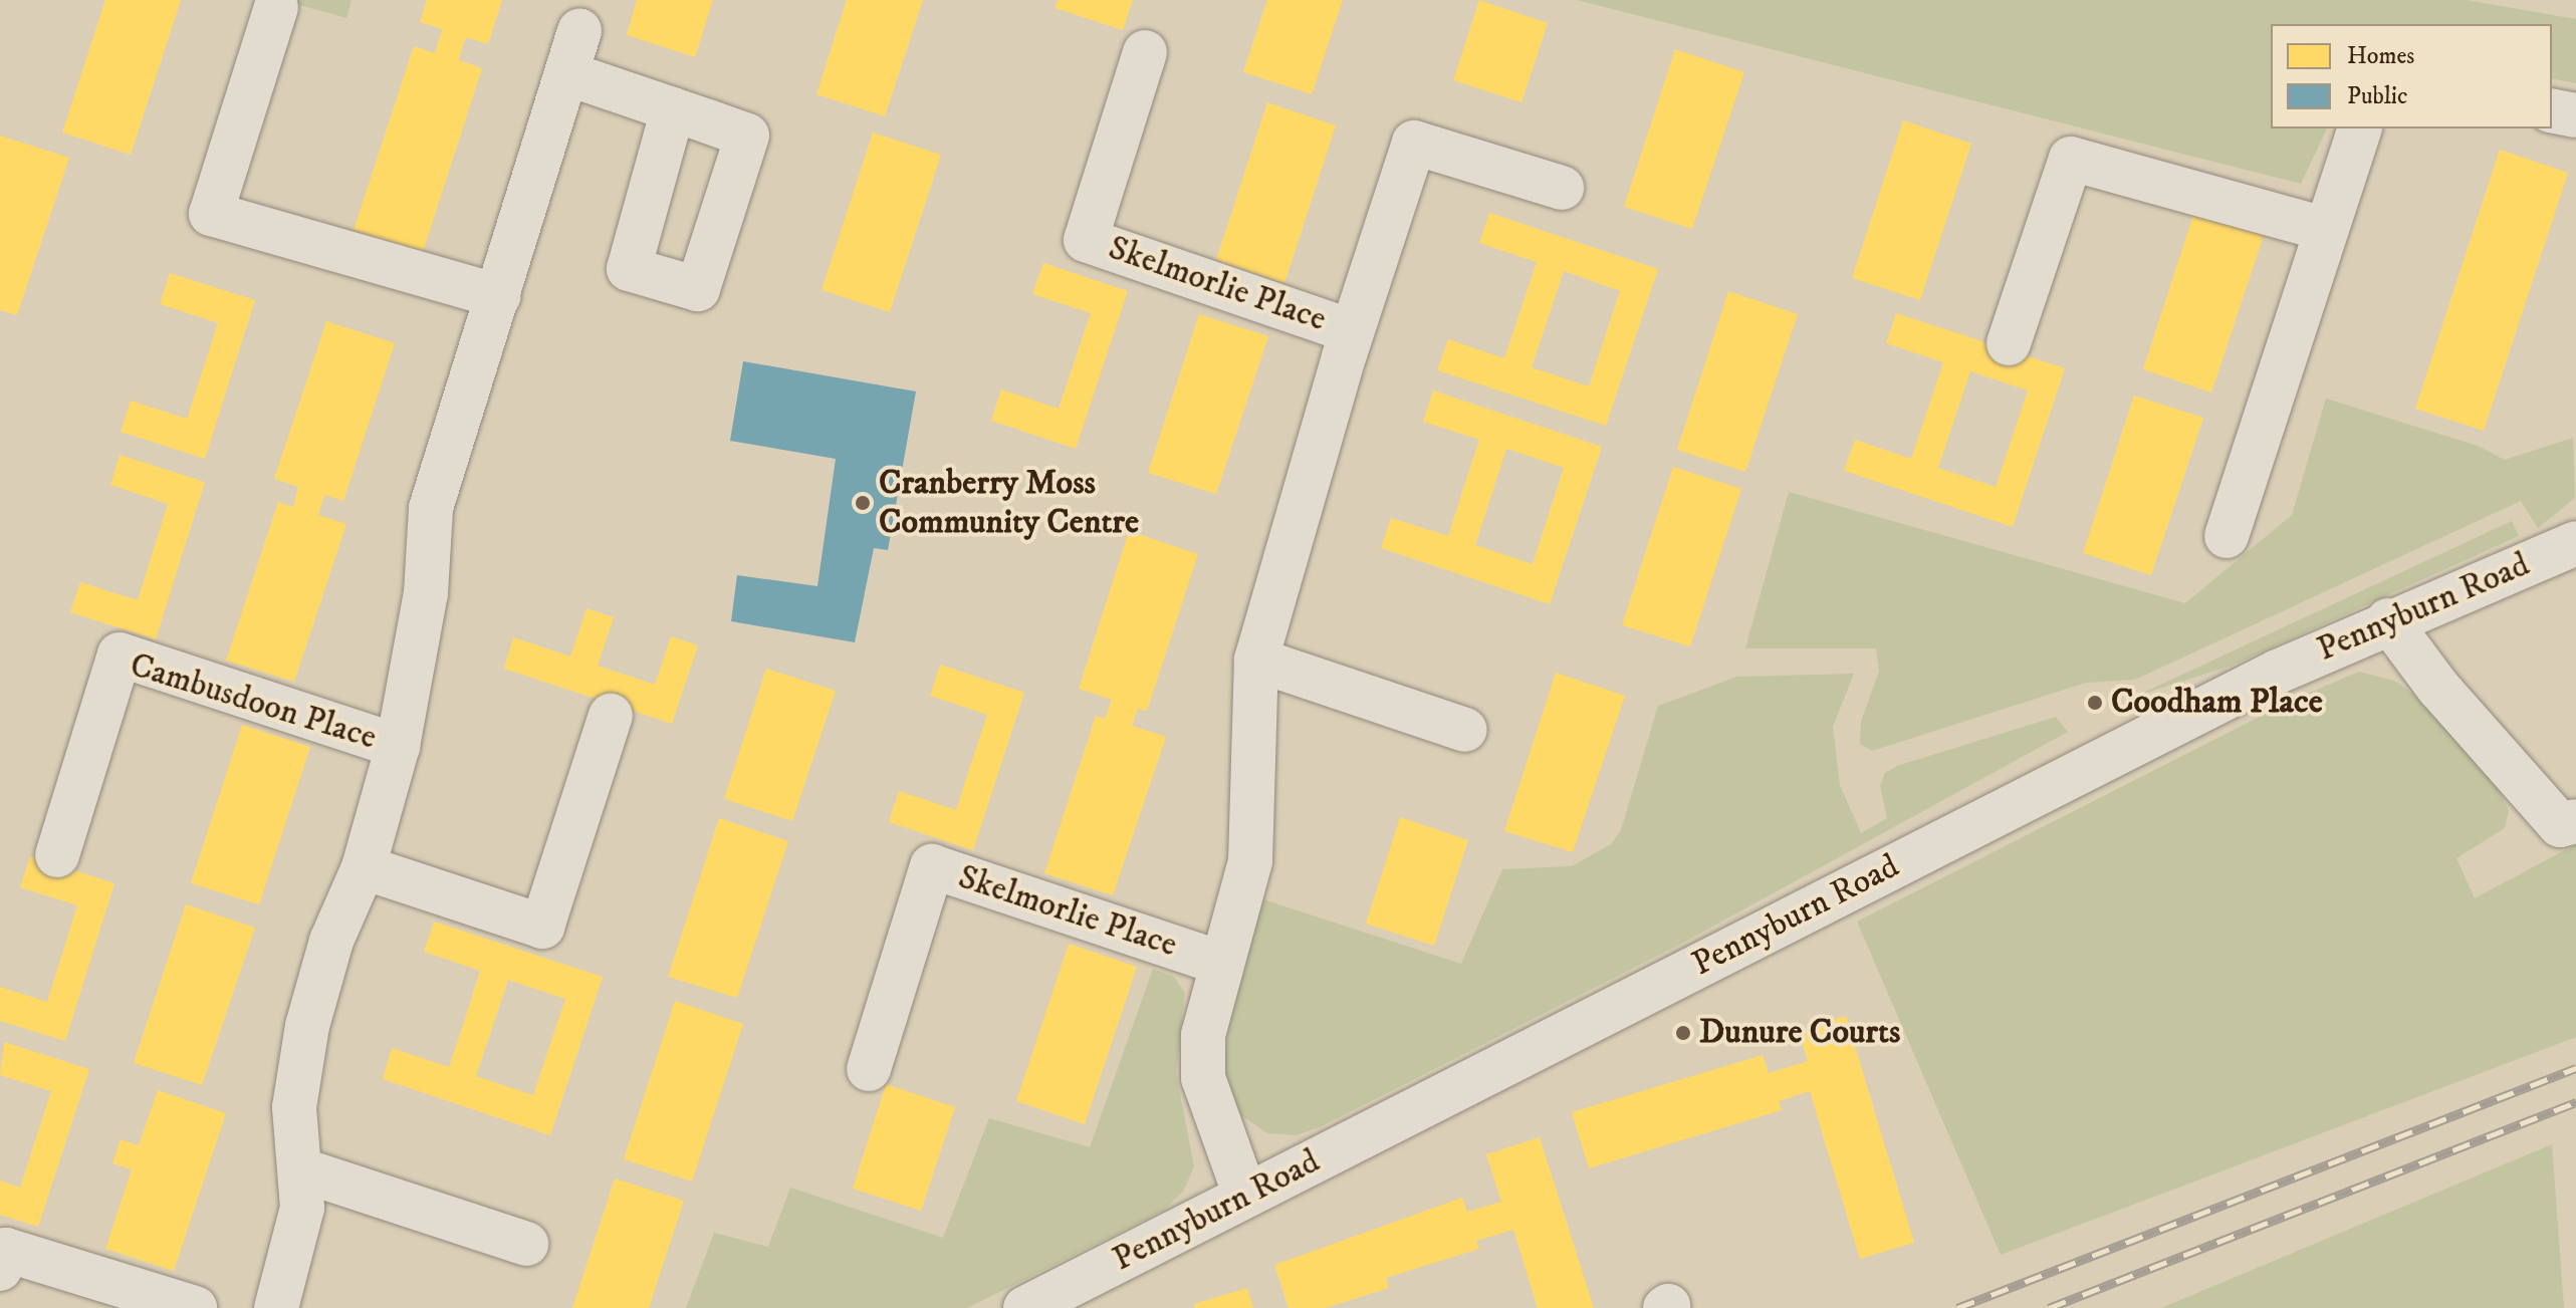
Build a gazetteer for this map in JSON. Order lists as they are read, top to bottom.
{
  "streets": {
    "street": ["Skelmorlie Place", "Pennyburn Road", "Cambusdoon Place"]
  },
  "crossings": [
    ["Skelmorlie Place", "Pennyburn Road"]
  ],
  "places": ["Cranberry Moss Community Centre", "Coodham Place", "Dunure Courts"],
  "legend": ["Homes", "Public"]
}
